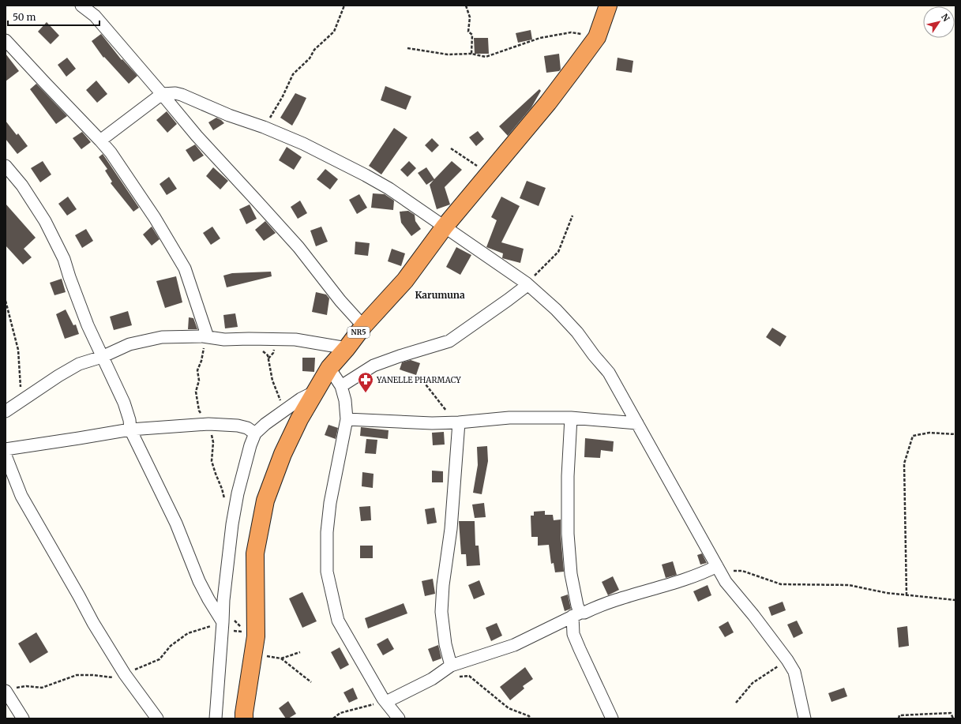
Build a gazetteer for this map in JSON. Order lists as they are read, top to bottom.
{
  "streets": {
    "highway": ["NR5"]
  },
  "districts": ["Karumuna"],
  "places": {
    "pharmacy": ["YANELLE PHARMACY"]
  },
  "scale_bar": "50 m",
  "north": "top right"
}
